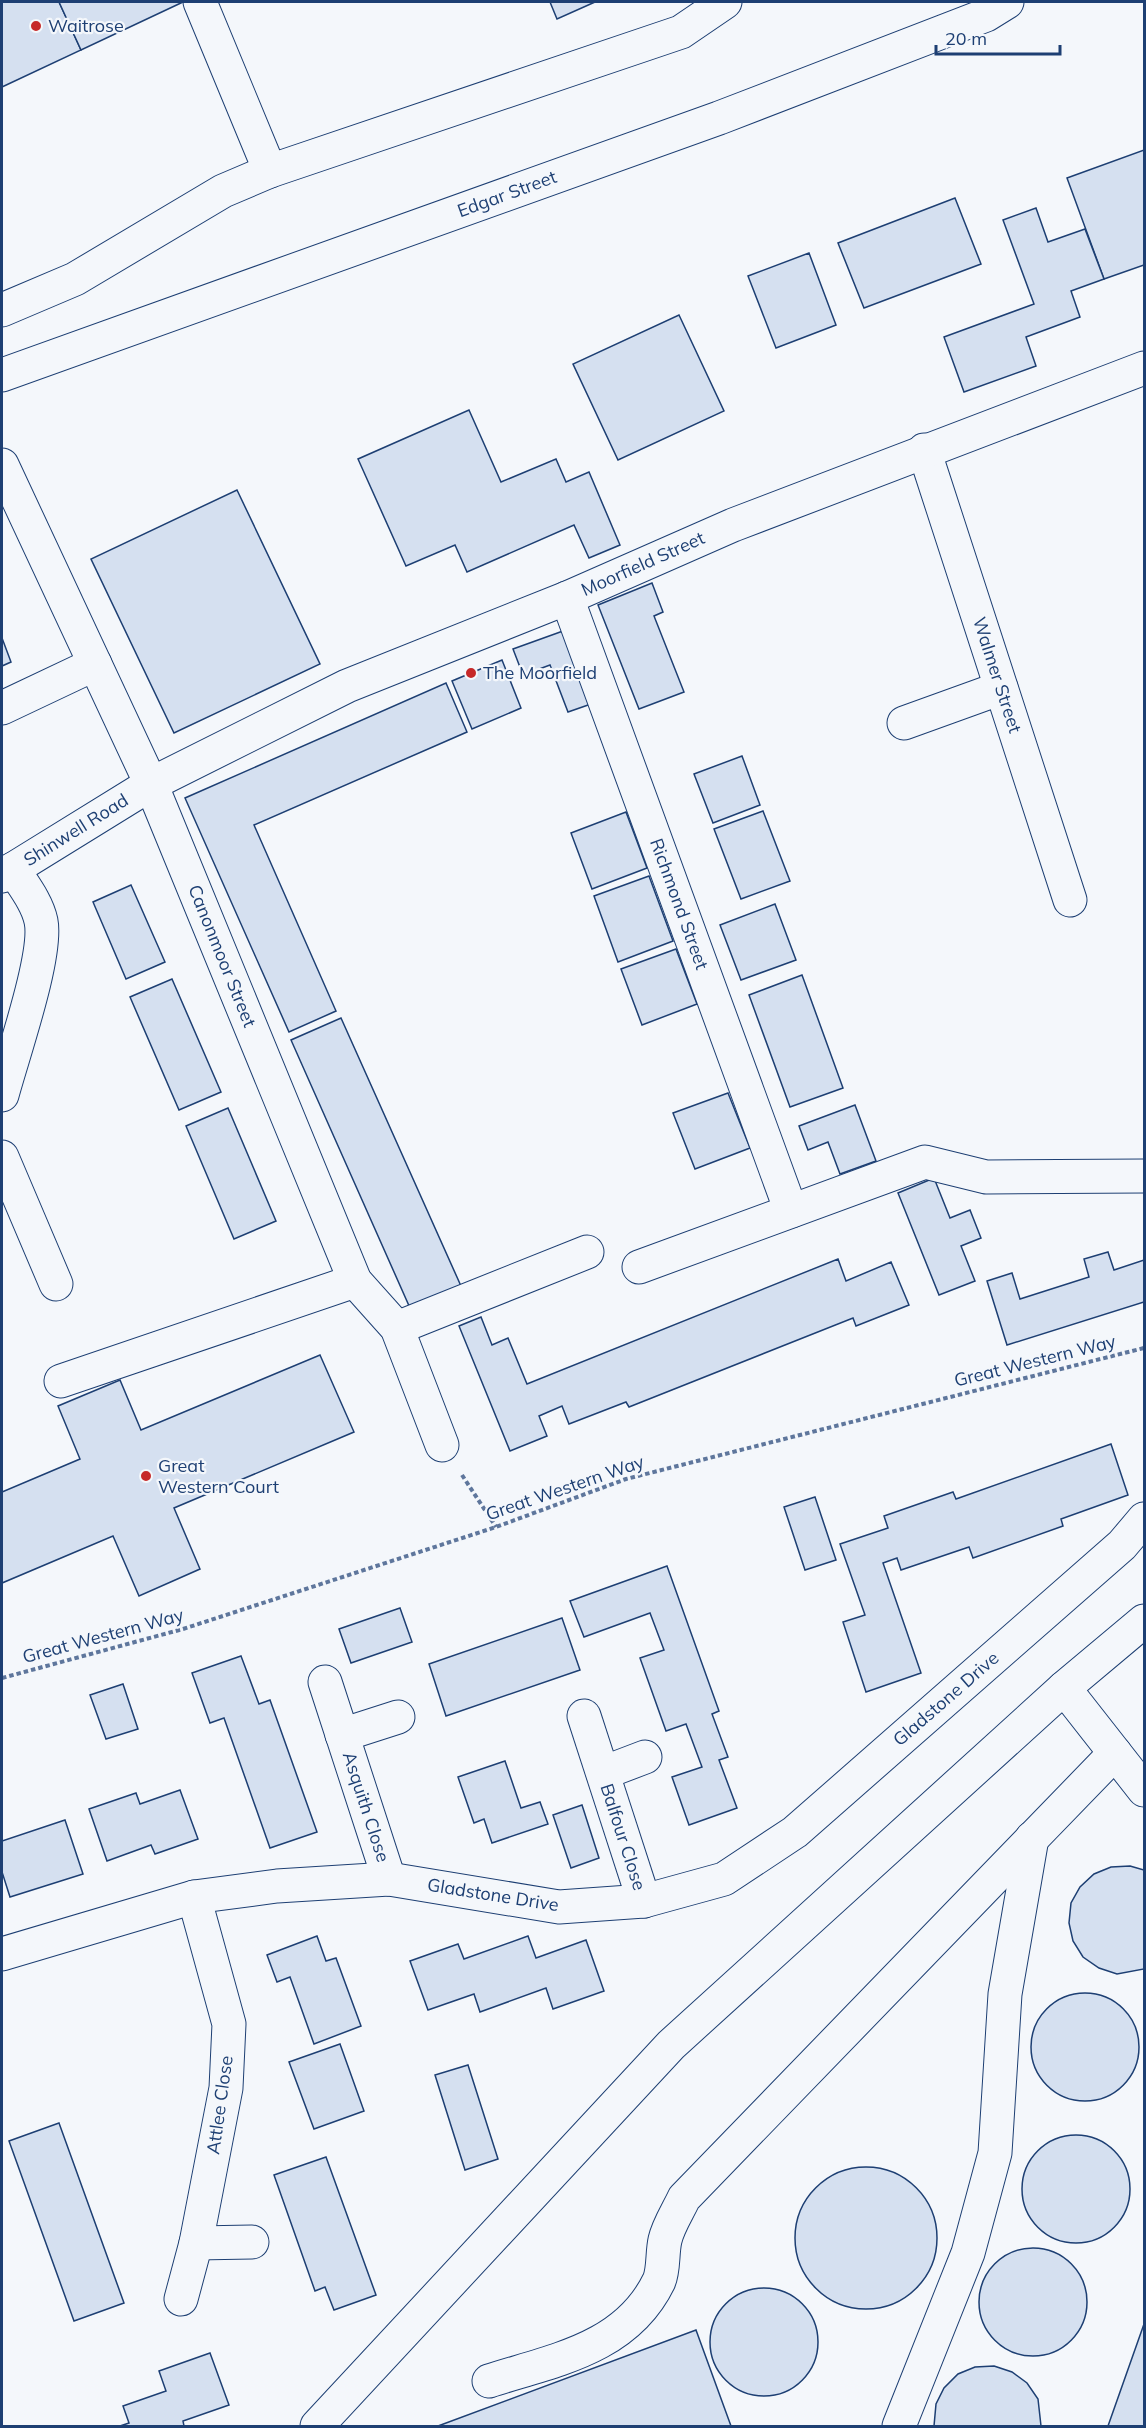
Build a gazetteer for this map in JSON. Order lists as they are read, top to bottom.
{
  "streets": {
    "main road": [
      "Edgar Street",
      "Moorfield Street",
      "Walmer Street",
      "Shinwell Road",
      "Richmond Street",
      "Canonmoor Street",
      "Gladstone Drive",
      "Asquith Close",
      "Balfour Close",
      "Attlee Close"
    ],
    "path": ["Great Western Way"]
  },
  "crossings": [
    ["Moorfield Street", "Walmer Street"],
    ["Moorfield Street", "Shinwell Road"],
    ["Moorfield Street", "Richmond Street"],
    ["Moorfield Street", "Canonmoor Street"],
    ["Shinwell Road", "Canonmoor Street"],
    ["Gladstone Drive", "Asquith Close"],
    ["Gladstone Drive", "Balfour Close"],
    ["Gladstone Drive", "Attlee Close"]
  ],
  "places": ["Waitrose", "The Moorfield", "Great Western Court"],
  "scale_bar": "20 m"
}
